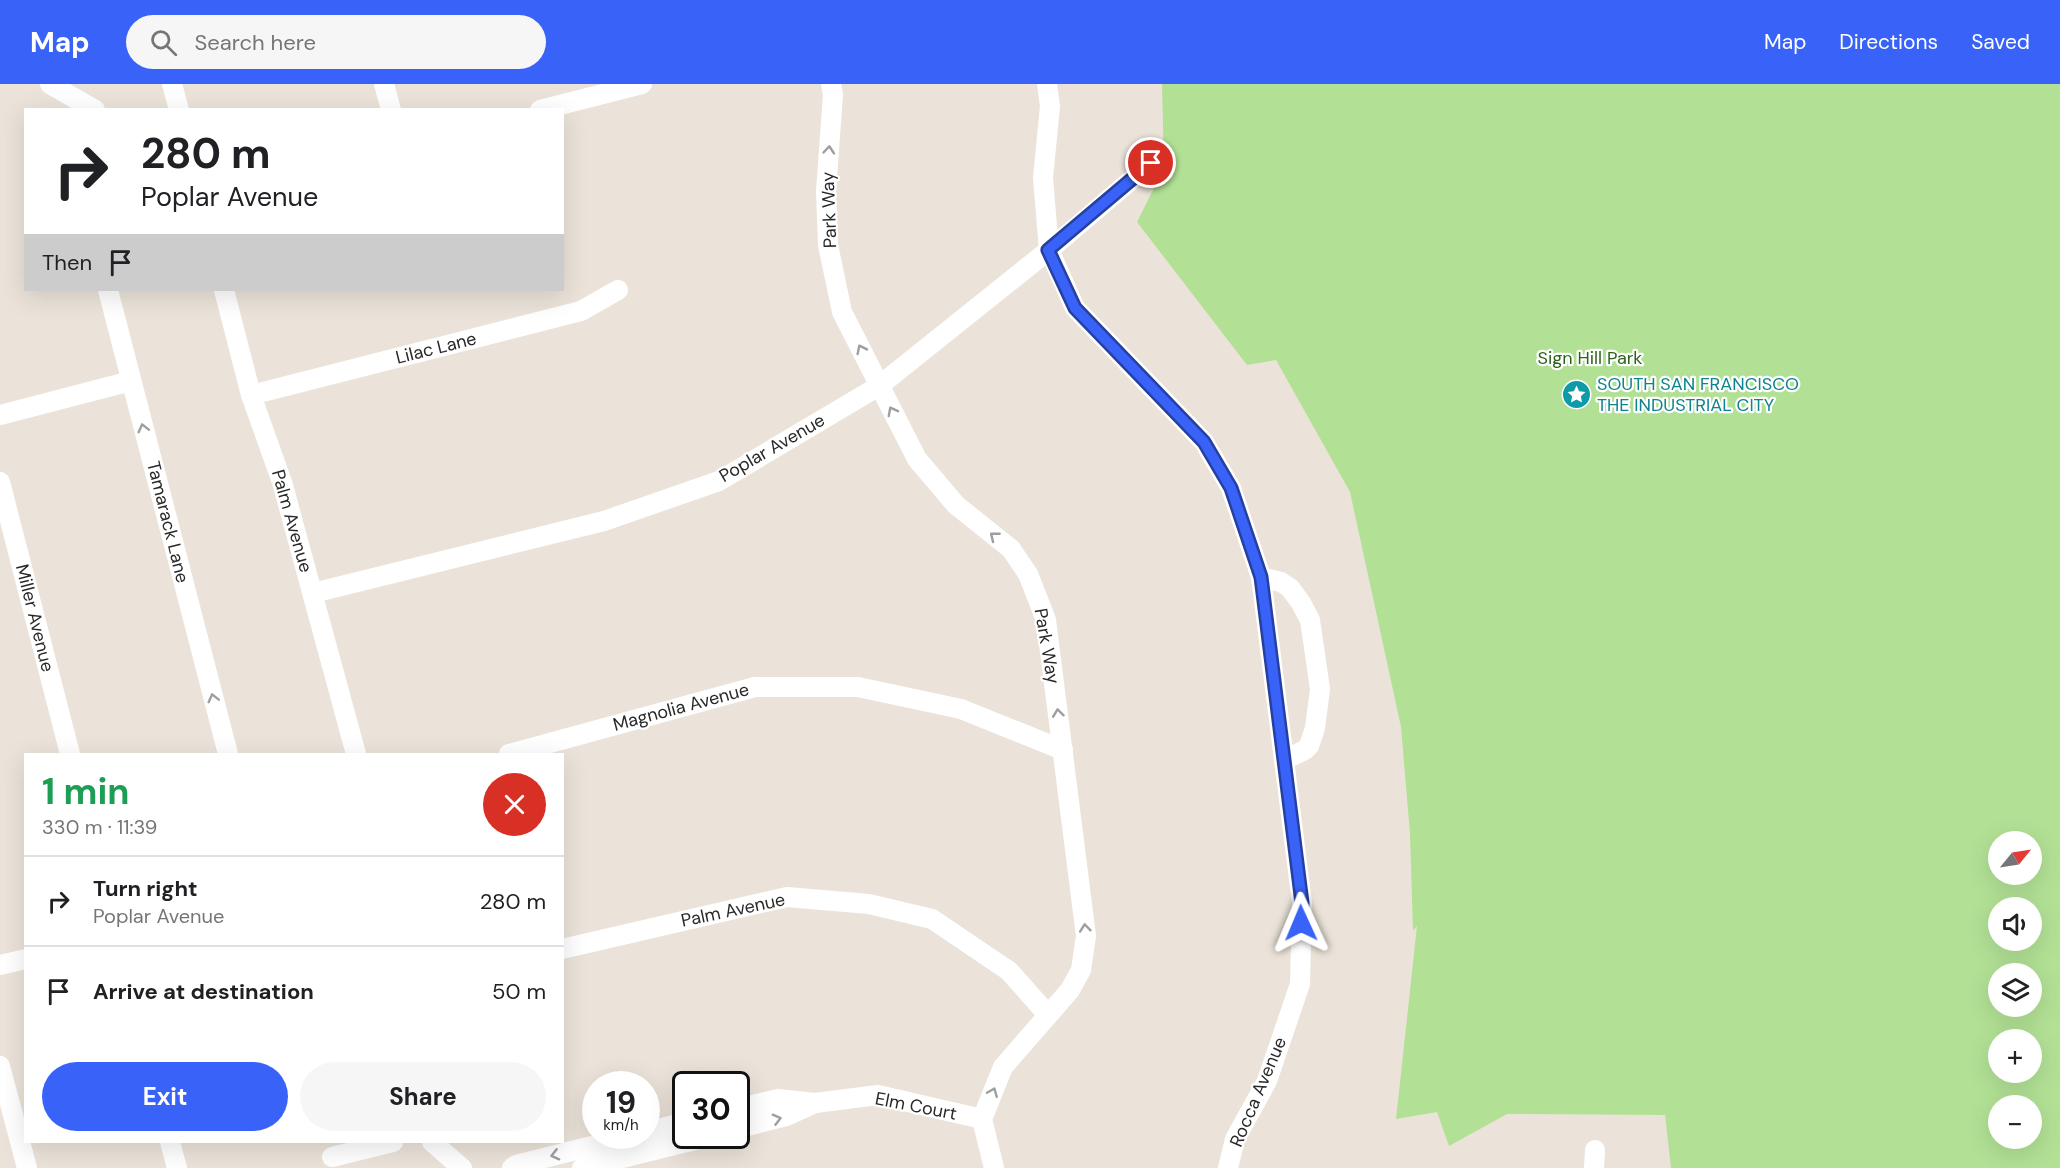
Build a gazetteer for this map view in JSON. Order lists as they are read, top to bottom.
{
  "streets": {
    "street": [
      "Park Way",
      "Lilac Lane",
      "Poplar Avenue",
      "Palm Avenue",
      "Tamarack Lane",
      "Miller Avenue",
      "Magnolia Avenue",
      "Rocca Avenue",
      "Elm Court"
    ]
  },
  "crossings": [
    ["Park Way", "Poplar Avenue"],
    ["Park Way", "Palm Avenue"],
    ["Park Way", "Magnolia Avenue"],
    ["Park Way", "Elm Court"],
    ["Lilac Lane", "Palm Avenue"],
    ["Poplar Avenue", "Palm Avenue"],
    ["Poplar Avenue", "Rocca Avenue"]
  ],
  "one_way": ["Park Way", "Tamarack Lane"],
  "parks": ["Sign Hill Park"],
  "places": {
    "place": ["SOUTH SAN FRANCISCO THE INDUSTRIAL CITY"]
  },
  "north": "top right",
  "page": {
    "header": "Map",
    "search": "Search here",
    "nav": ["Map", "Directions", "Saved"],
    "turn": ["280 m", "Poplar Avenue"],
    "then": "Then",
    "heading": ["1 min", "330 m · 11:39"],
    "map_buttons": ["+", "−"],
    "list": [
      {
        "name": "Turn right",
        "note": "Poplar Avenue",
        "value": "280 m"
      },
      {
        "name": "Arrive at destination",
        "value": "50 m"
      }
    ],
    "buttons": ["Exit", "Share"],
    "speed": "19 km/h",
    "limit": "30"
  }
}
